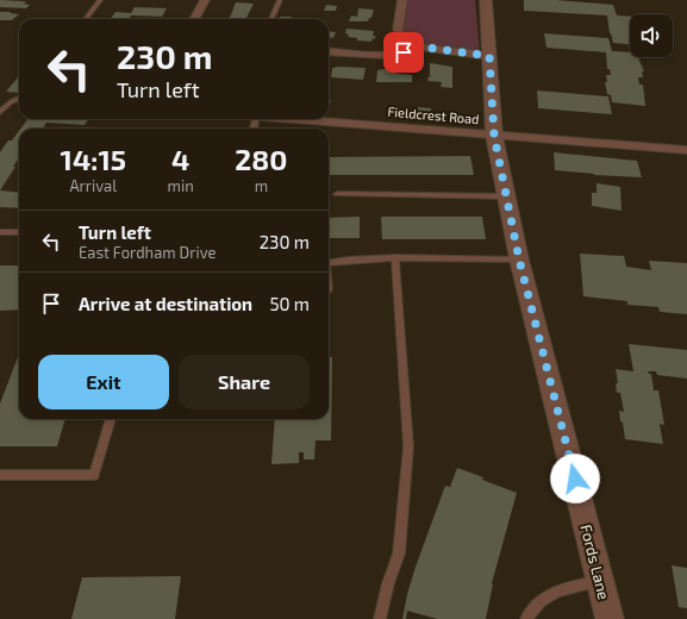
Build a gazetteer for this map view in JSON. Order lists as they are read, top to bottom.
{
  "streets": {
    "street": ["Fieldcrest Road", "Fords Lane"]
  },
  "crossings": [
    ["Fieldcrest Road", "Fords Lane"]
  ],
  "page": {
    "turn": ["230 m", "Turn left"],
    "eta": [
      "14:15",
      "Arrival",
      "4",
      "min",
      "280",
      "m"
    ],
    "list": [
      {
        "name": "Turn left",
        "note": "East Fordham Drive",
        "value": "230 m"
      },
      {
        "name": "Arrive at destination",
        "value": "50 m"
      }
    ],
    "buttons": ["Exit", "Share"]
  }
}
